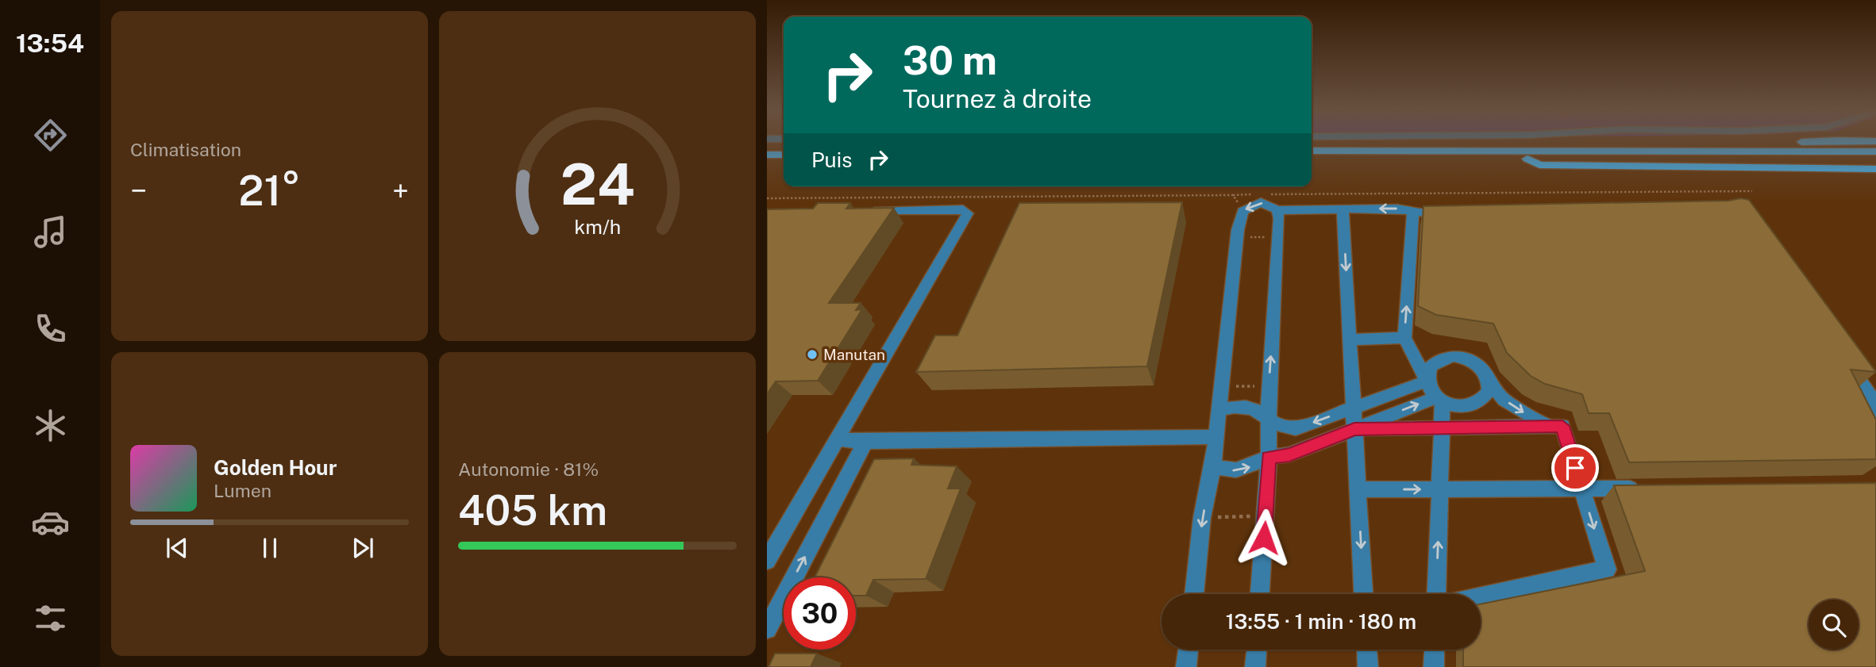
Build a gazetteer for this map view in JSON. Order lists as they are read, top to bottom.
{
  "places": ["Manutan"],
  "page": {
    "tabs": "13:54",
    "tile": [
      "Climatisation",
      ["Autonomie · 81%", "405 km"]
    ],
    "turn": ["30 m", "Tournez à droite"],
    "then": "Puis",
    "heat": ["−", "21°", "+"],
    "song": ["Golden Hour", "Lumen"],
    "limit": "30",
    "trip": "13:55 · 1 min · 180 m",
    "gauge": ["24", "km/h"]
  }
}
